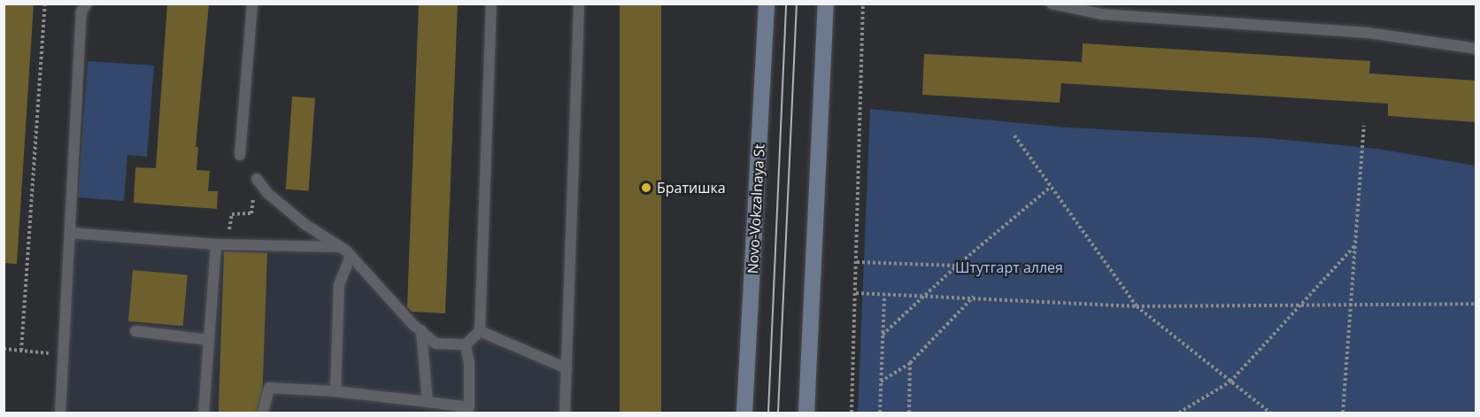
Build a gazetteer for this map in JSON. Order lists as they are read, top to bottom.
{
  "streets": {
    "main road": ["Novo-Vokzalnaya St"]
  },
  "parks": ["Штутгарт аллея"],
  "places": ["Братишка"]
}
